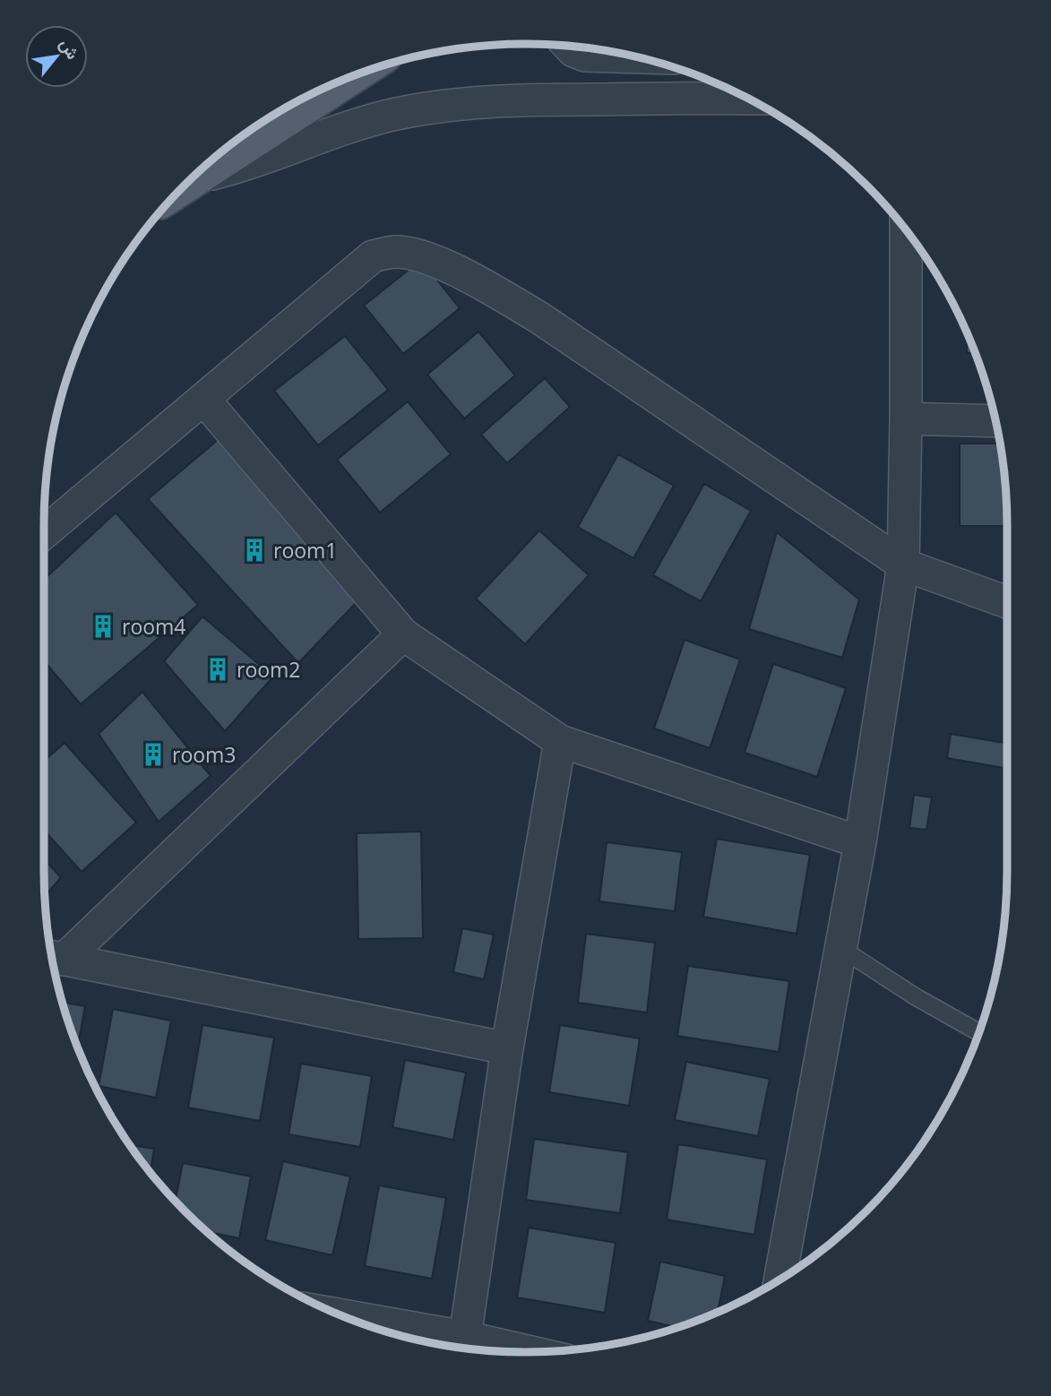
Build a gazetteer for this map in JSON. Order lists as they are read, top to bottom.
{
  "places": {
    "building": [
      "room1",
      "room4",
      "room2",
      "room3"
    ]
  },
  "north": "top right"
}
